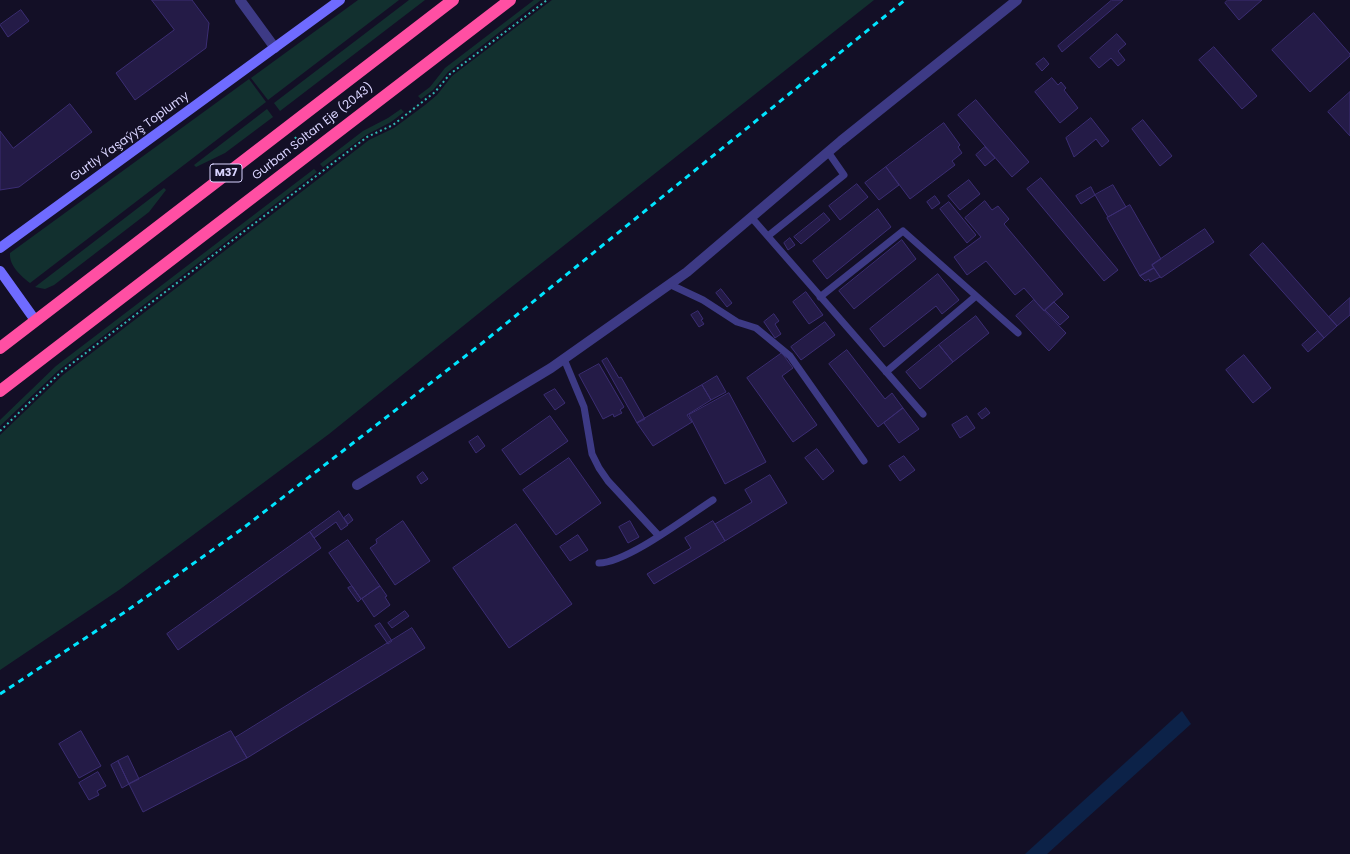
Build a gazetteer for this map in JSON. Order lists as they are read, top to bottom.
{
  "streets": {
    "highway": ["Gurban Soltan Eje (2043)", "M37"],
    "street": ["Gurtly Ýaşaýyş Toplumy"]
  }
}
